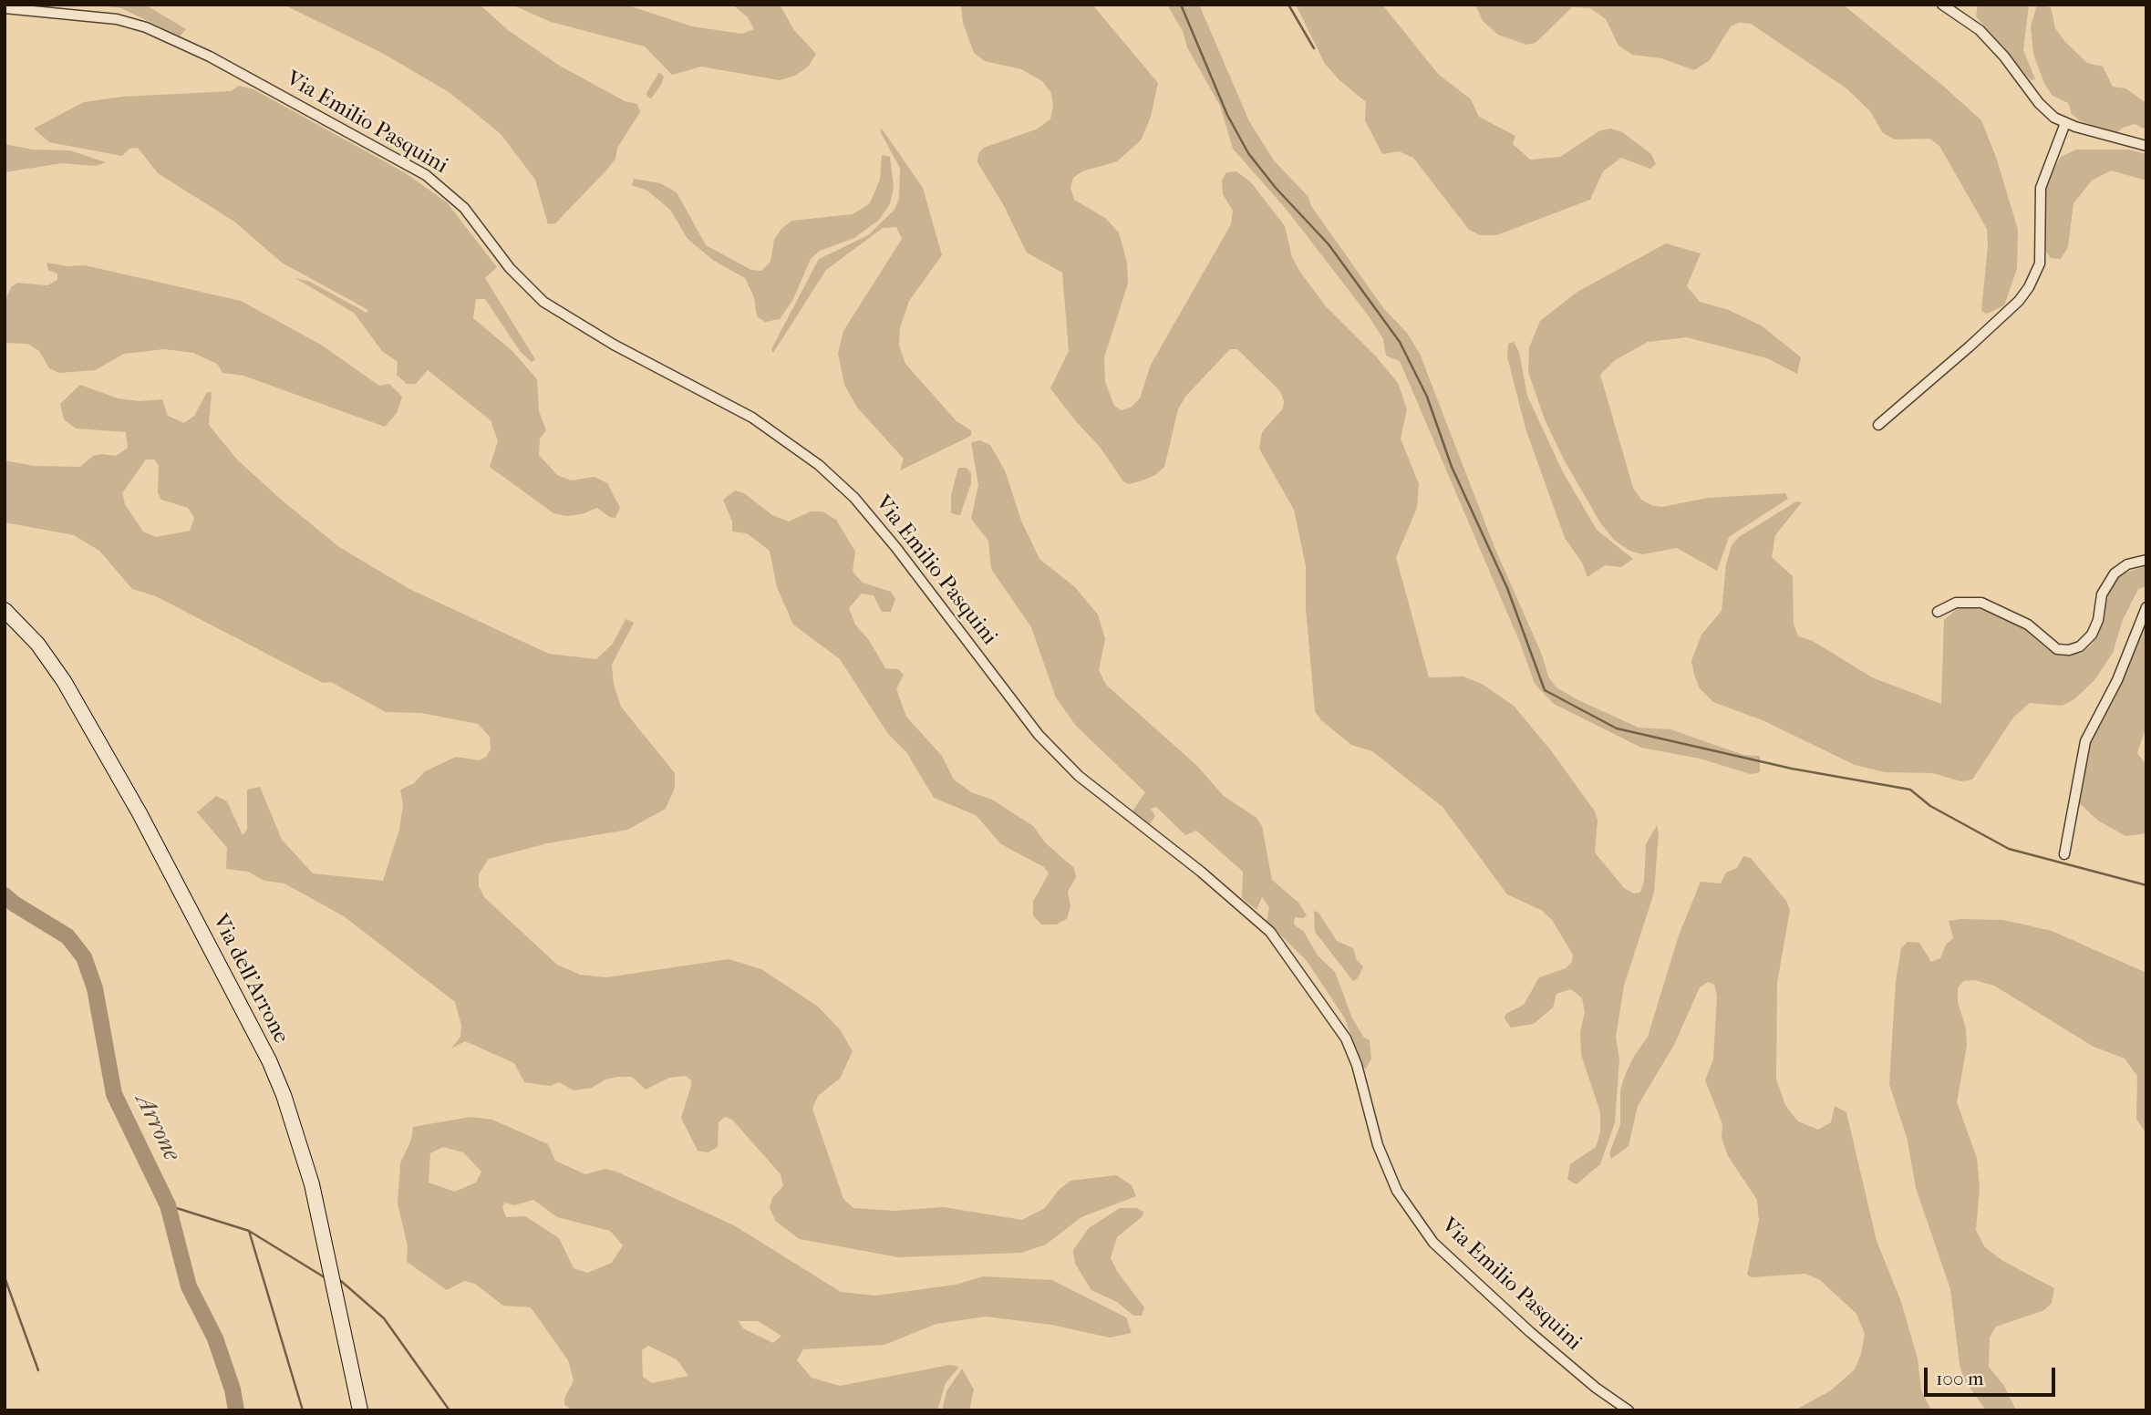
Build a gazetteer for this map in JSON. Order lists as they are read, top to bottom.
{
  "streets": {
    "street": ["Via Emilio Pasquini", "Via dell'Arrone"]
  },
  "water": ["Arrone"],
  "scale_bar": "100 m"
}
